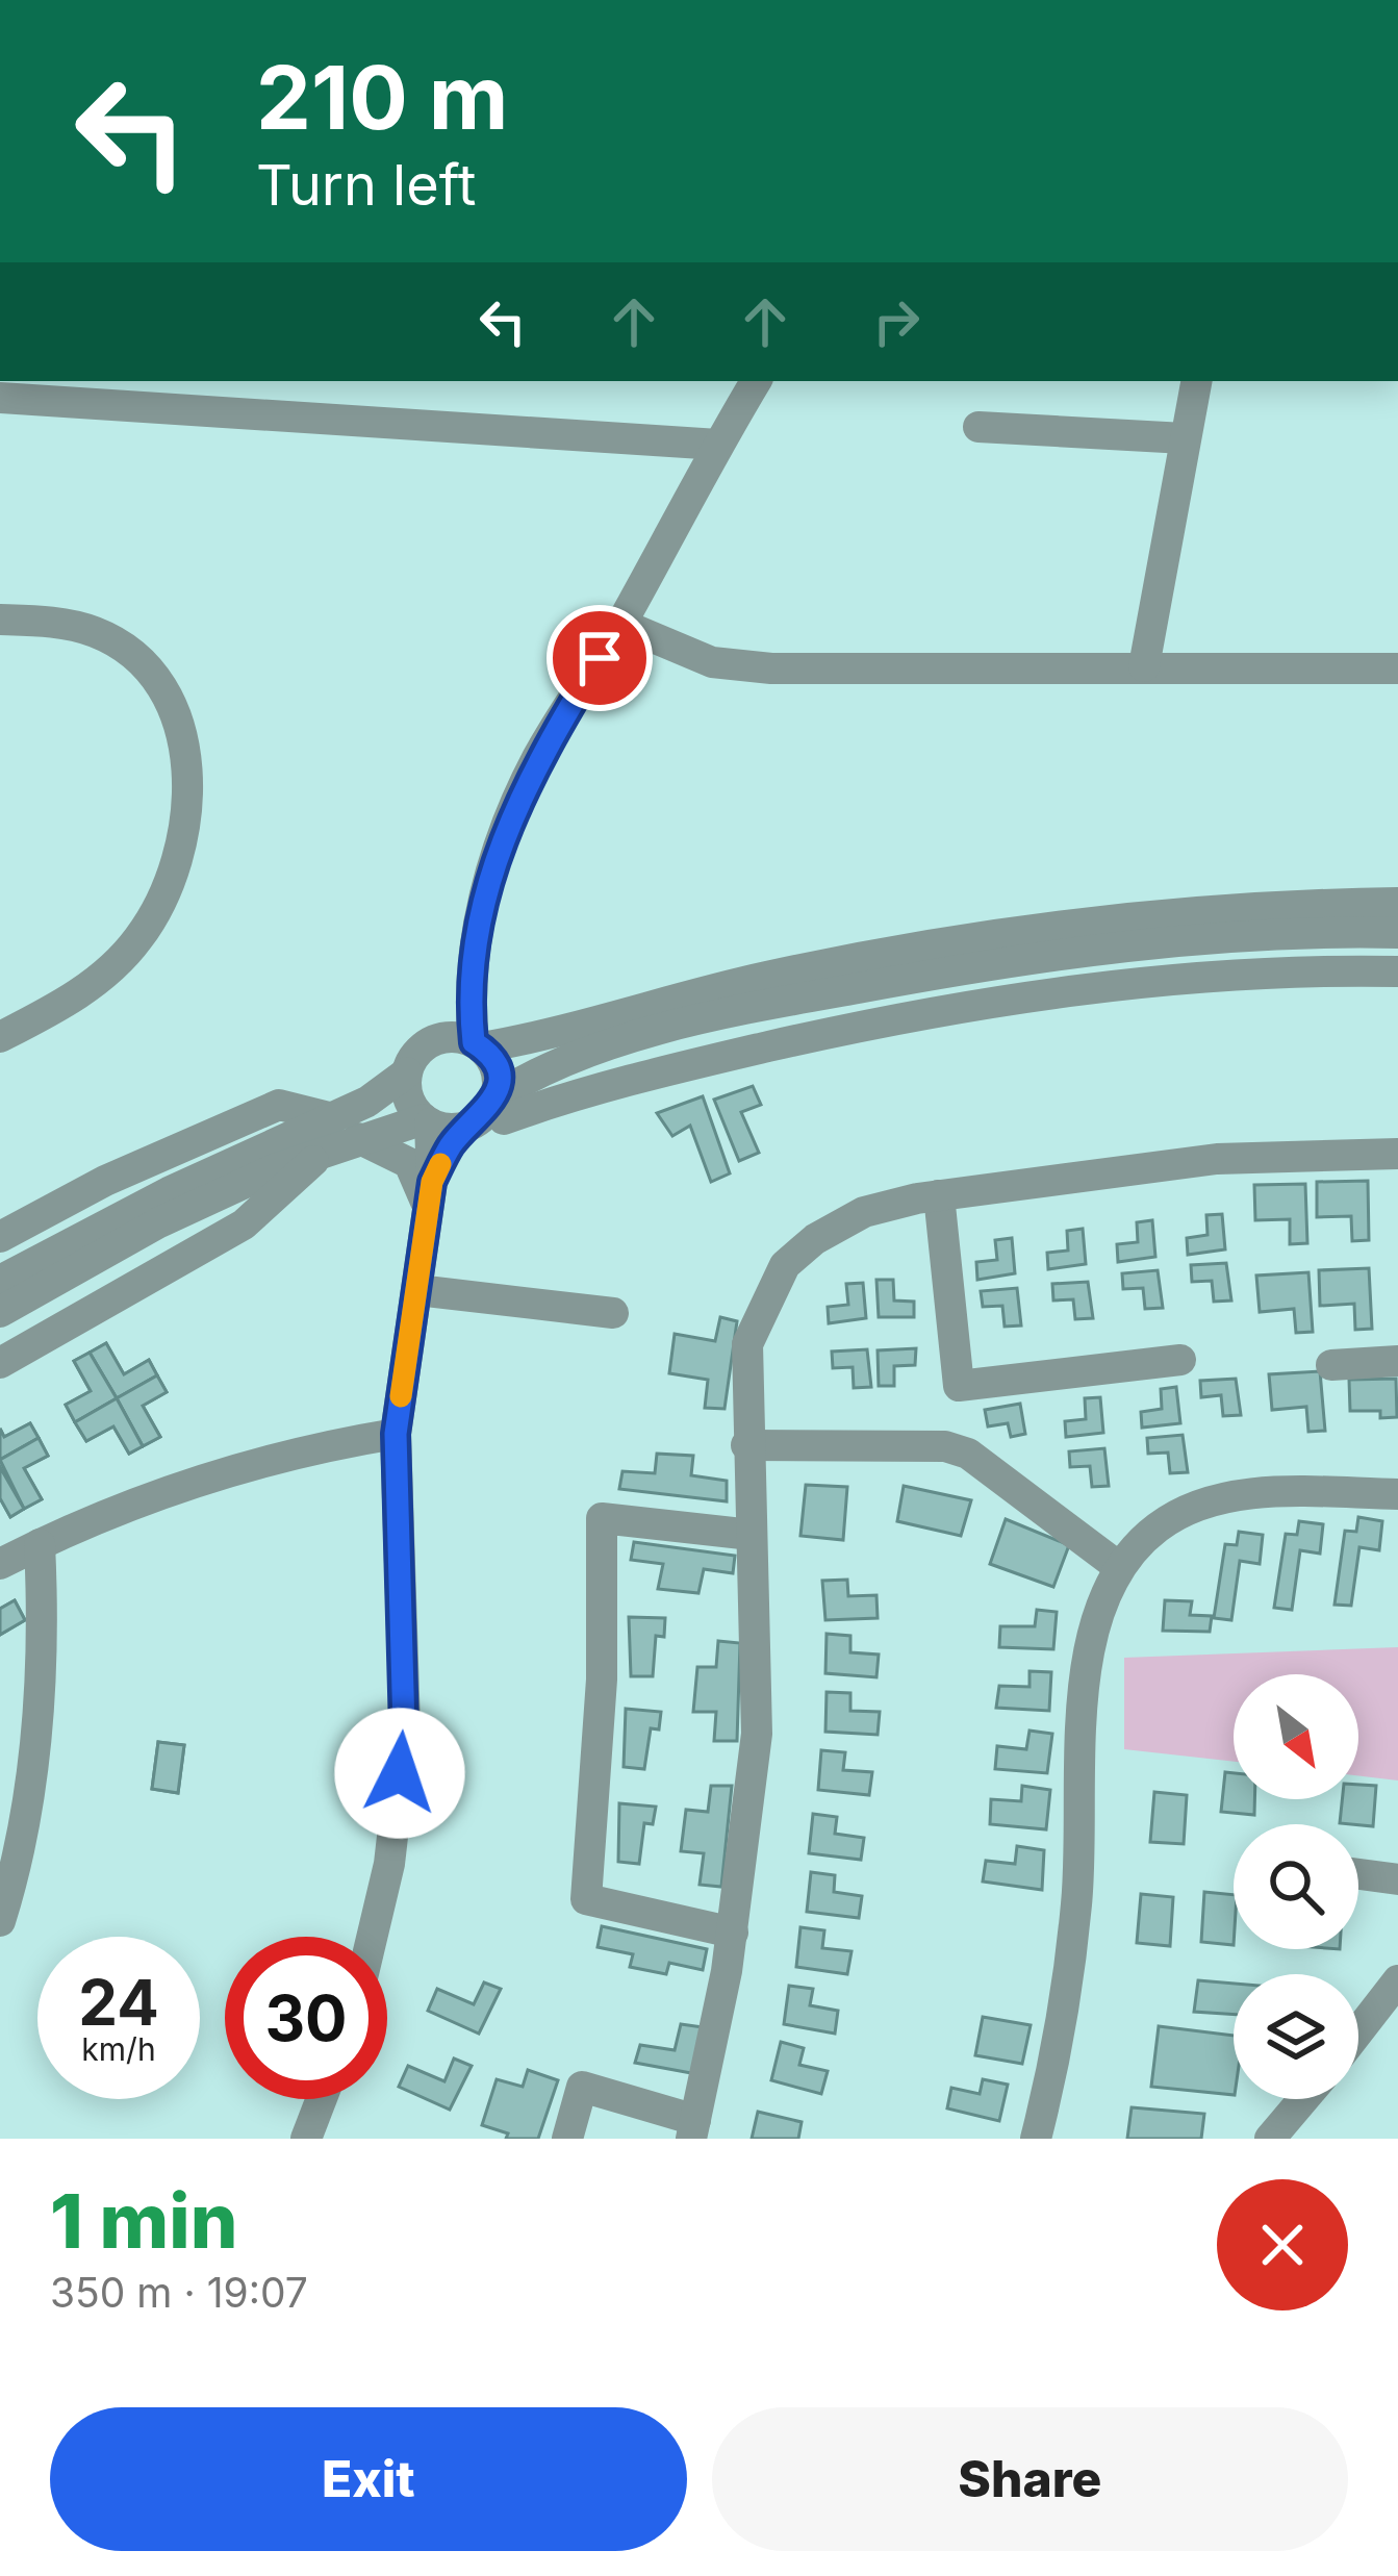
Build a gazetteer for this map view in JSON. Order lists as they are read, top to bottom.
{
  "north": "bottom right",
  "page": {
    "turn": ["210 m", "Turn left"],
    "speed": "24 km/h",
    "limit": "30",
    "heading": ["1 min", "350 m · 19:07"],
    "buttons": ["Exit", "Share"]
  }
}
